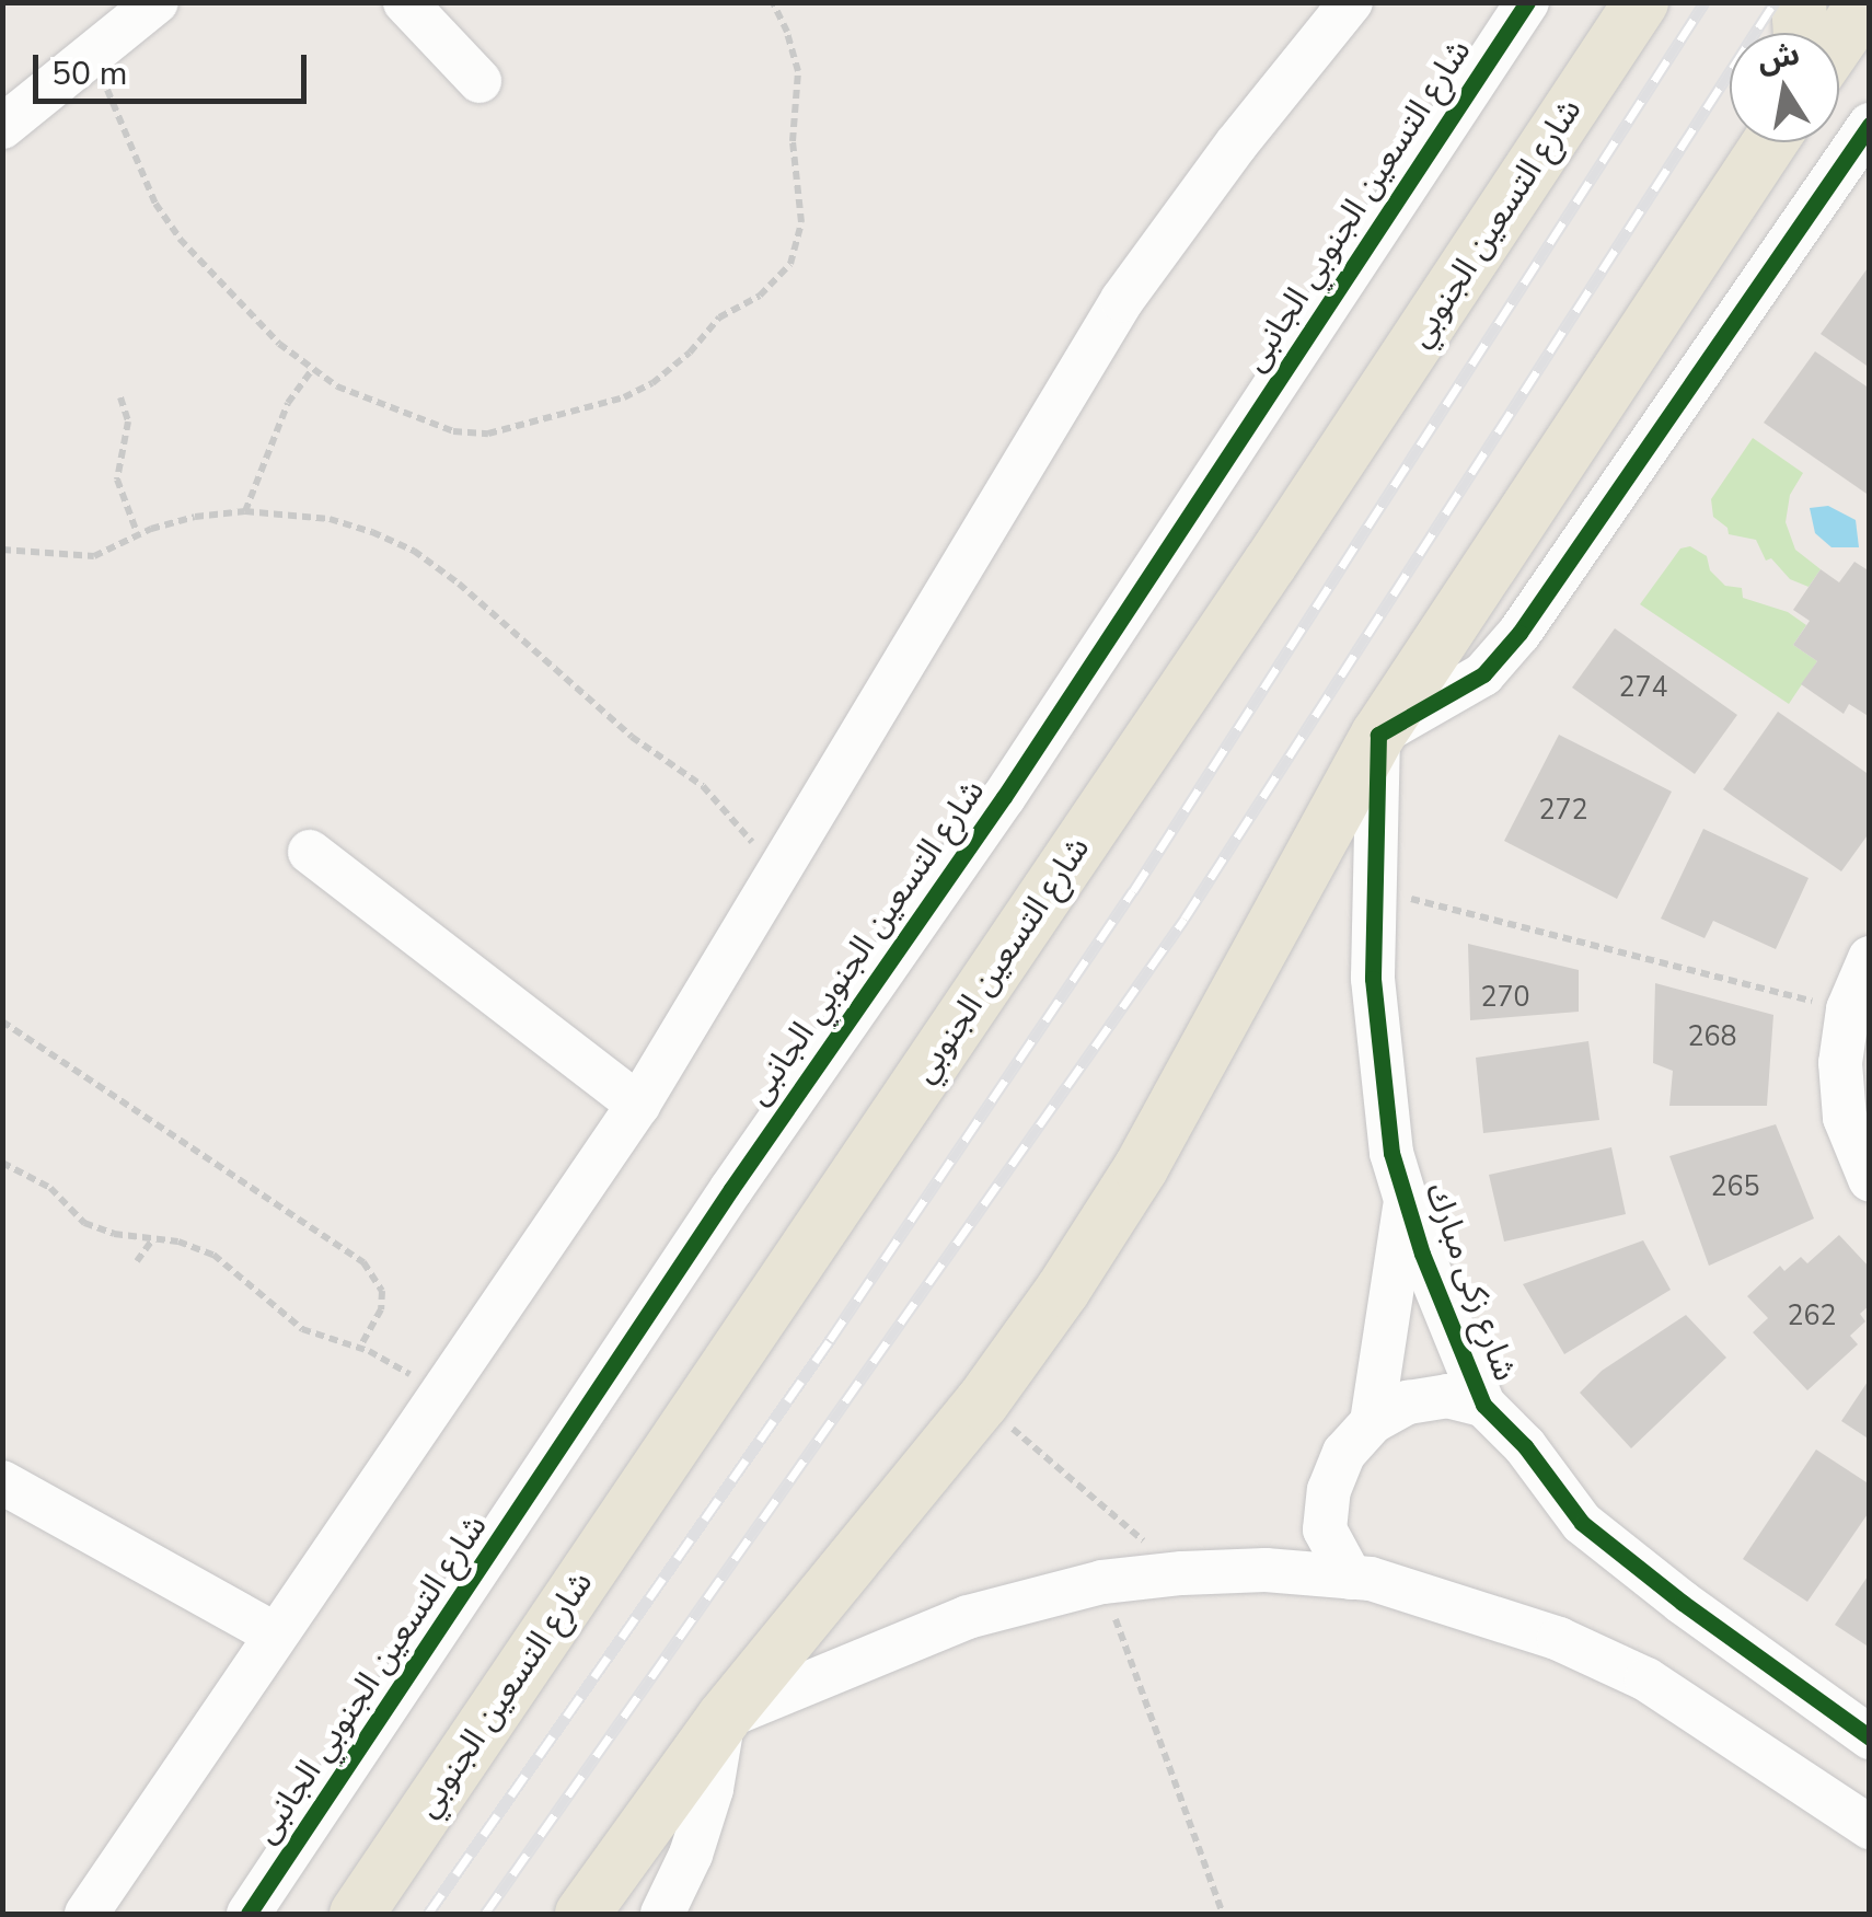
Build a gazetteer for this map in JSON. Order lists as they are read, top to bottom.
{
  "streets": {
    "main road": ["شارع التسعين الجنوبي"],
    "street": ["شارع التسعين الجنوبي الجانبى", "شارع زكى مبارك"]
  },
  "house_numbers": [
    "274",
    "272",
    "270",
    "268",
    "265",
    "262"
  ],
  "scale_bar": "50 m",
  "north": "top"
}
